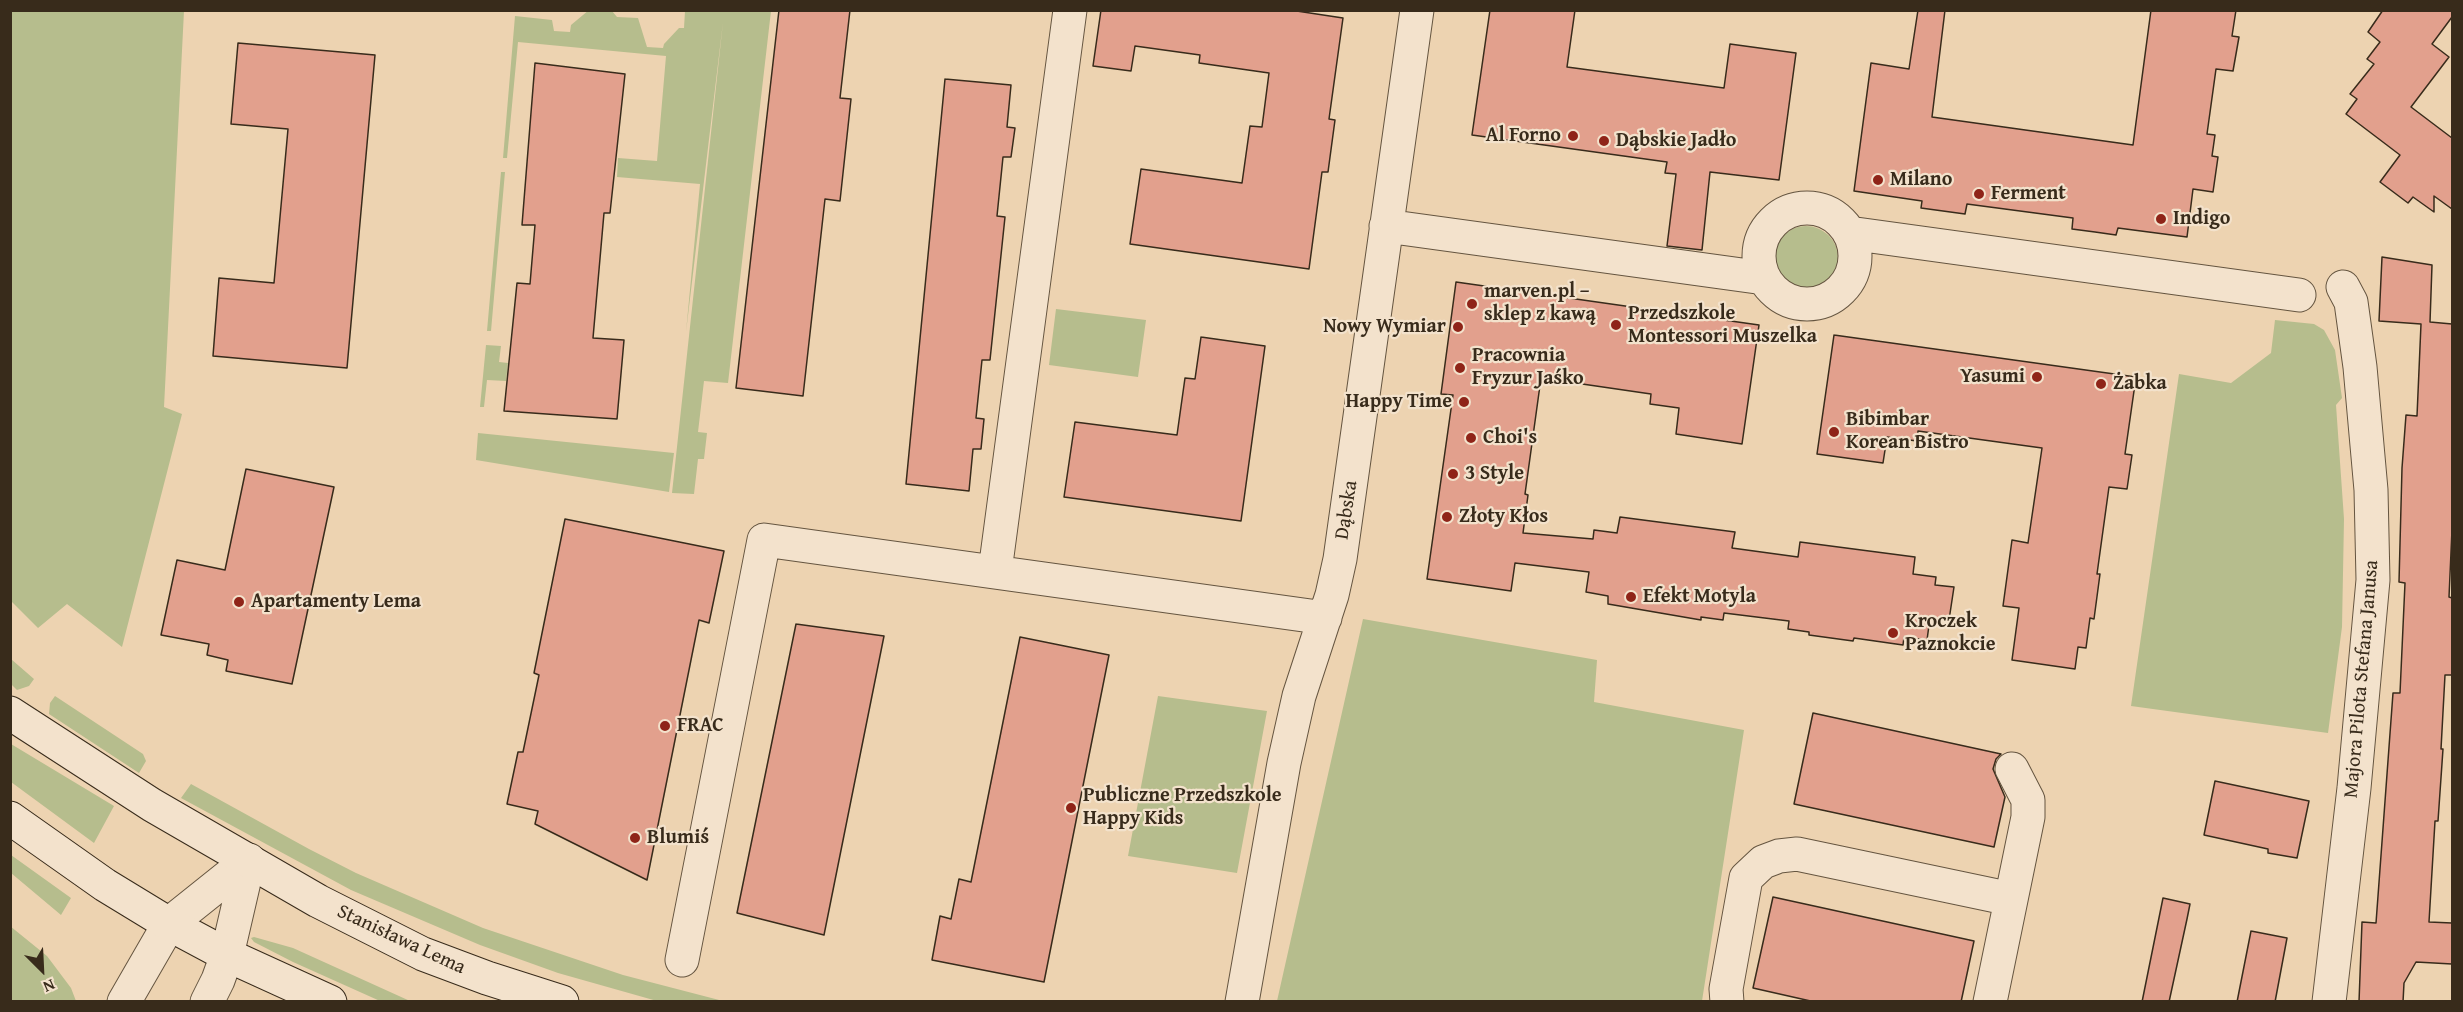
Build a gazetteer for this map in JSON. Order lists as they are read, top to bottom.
{
  "streets": {
    "street": ["Dąbska", "Majora Pilota Stefana Janusa", "Stanisława Lema"]
  },
  "places": [
    "Al Forno",
    "Dąbskie Jadło",
    "Milano",
    "Ferment",
    "Indigo",
    "marven.pl – sklep z kawą",
    "Przedszkole Montessori Muszelka",
    "Nowy Wymiar",
    "Pracownia Fryzur Jaśko",
    "Yasumi",
    "Żabka",
    "Happy Time",
    "Bibimbar Korean Bistro",
    "Choi's",
    "3 Style",
    "Złoty Kłos",
    "Efekt Motyla",
    "Apartamenty Lema",
    "Kroczek Paznokcie",
    "FRAC",
    "Publiczne Przedszkole Happy Kids",
    "Blumiś"
  ],
  "north": "bottom right"
}
